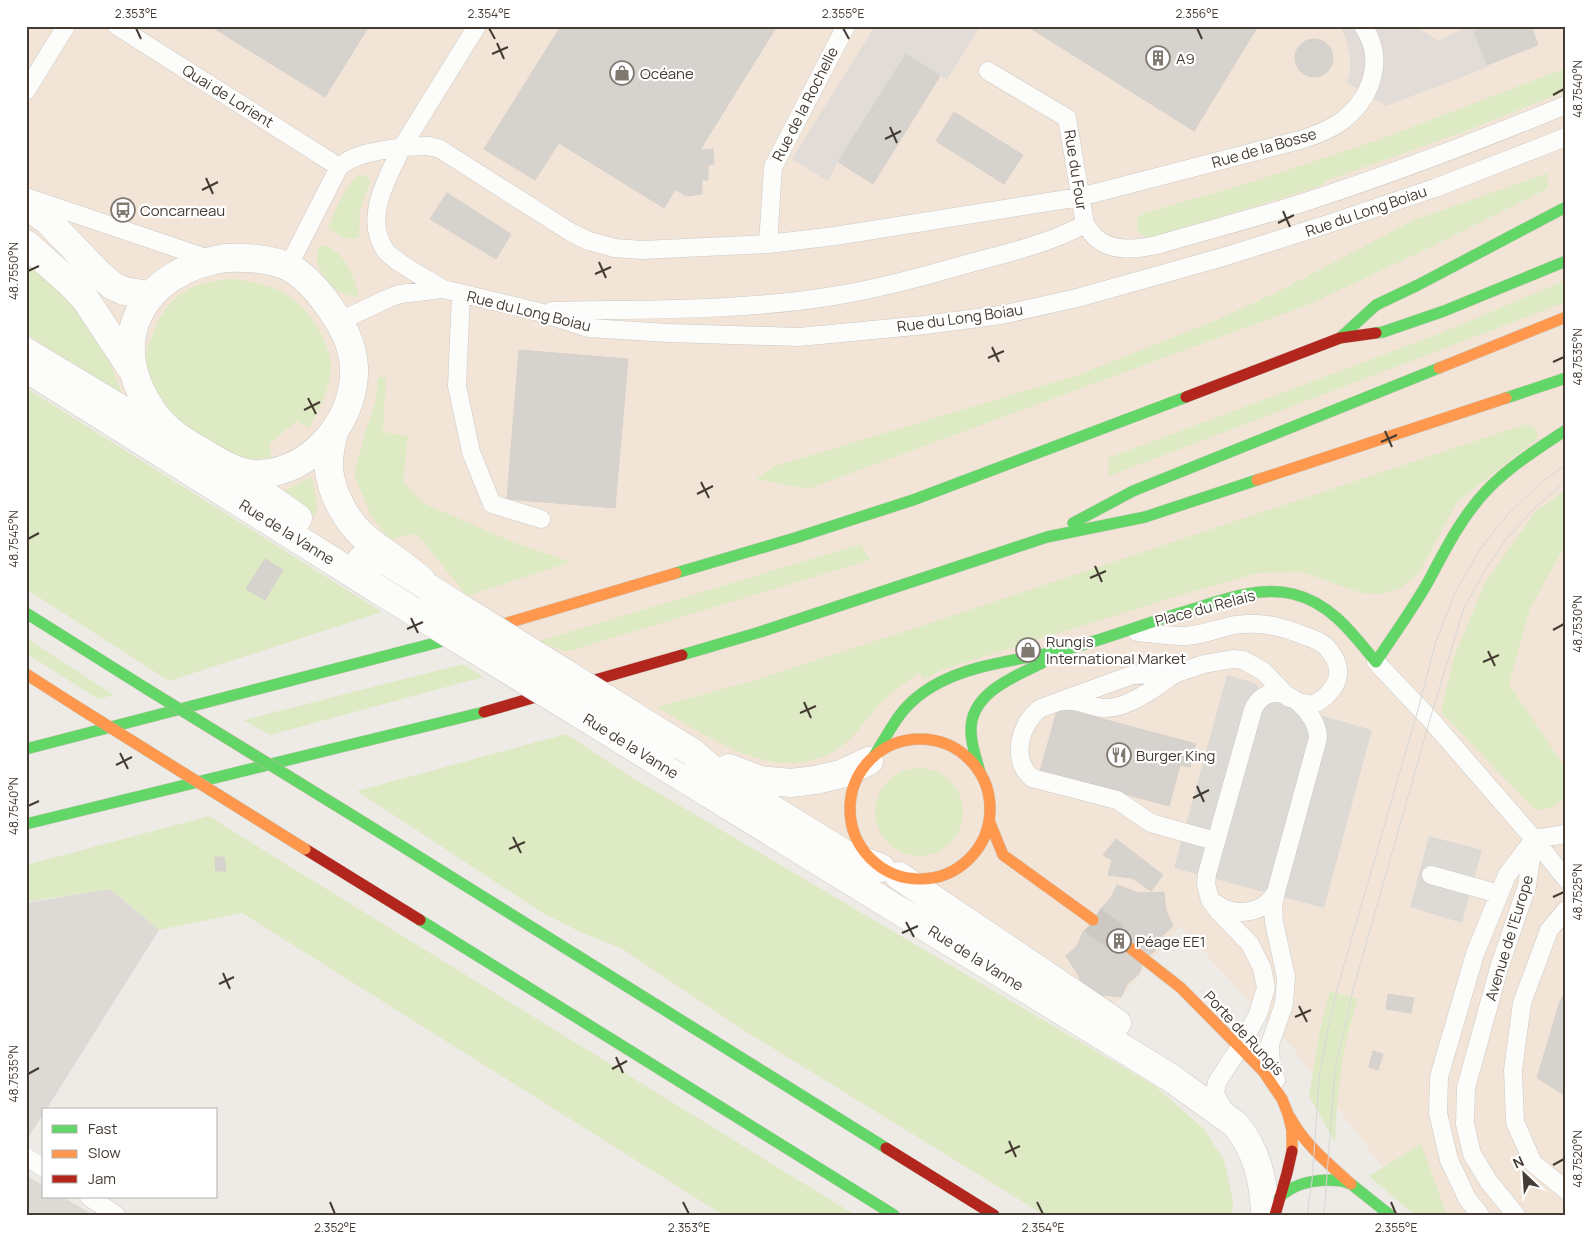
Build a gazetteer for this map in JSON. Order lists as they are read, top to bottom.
{
  "streets": {
    "main road": ["Place du Relais", "Porte de Rungis"],
    "street": ["Rue de la Vanne"],
    "lane": [
      "Quai de Lorient",
      "Rue de la Rochelle",
      "Rue de la Bosse",
      "Rue du Four",
      "Rue du Long Boiau",
      "Avenue de l'Europe"
    ]
  },
  "crossings": [
    ["Quai de Lorient", "Rue de la Bosse"],
    ["Rue de la Rochelle", "Rue de la Bosse"],
    ["Rue de la Bosse", "Rue du Four"],
    ["Rue de la Vanne", "Place du Relais"],
    ["Rue de la Vanne", "Porte de Rungis"],
    ["Place du Relais", "Avenue de l'Europe"]
  ],
  "places": {
    "building": ["A9", "Péage EE1"],
    "shop": ["Océane", "Rungis International Market"],
    "bus stop": ["Concarneau"],
    "restaurant": ["Burger King"]
  },
  "legend": ["Fast", "Slow", "Jam"],
  "north": "top left",
  "coordinates": [
    "2.353°E",
    "2.354°E",
    "2.355°E",
    "2.356°E",
    "48.7540°N",
    "48.7550°N",
    "48.7535°N",
    "48.7545°N",
    "48.7530°N",
    "48.7525°N",
    "48.7520°N",
    "2.352°E"
  ]
}
